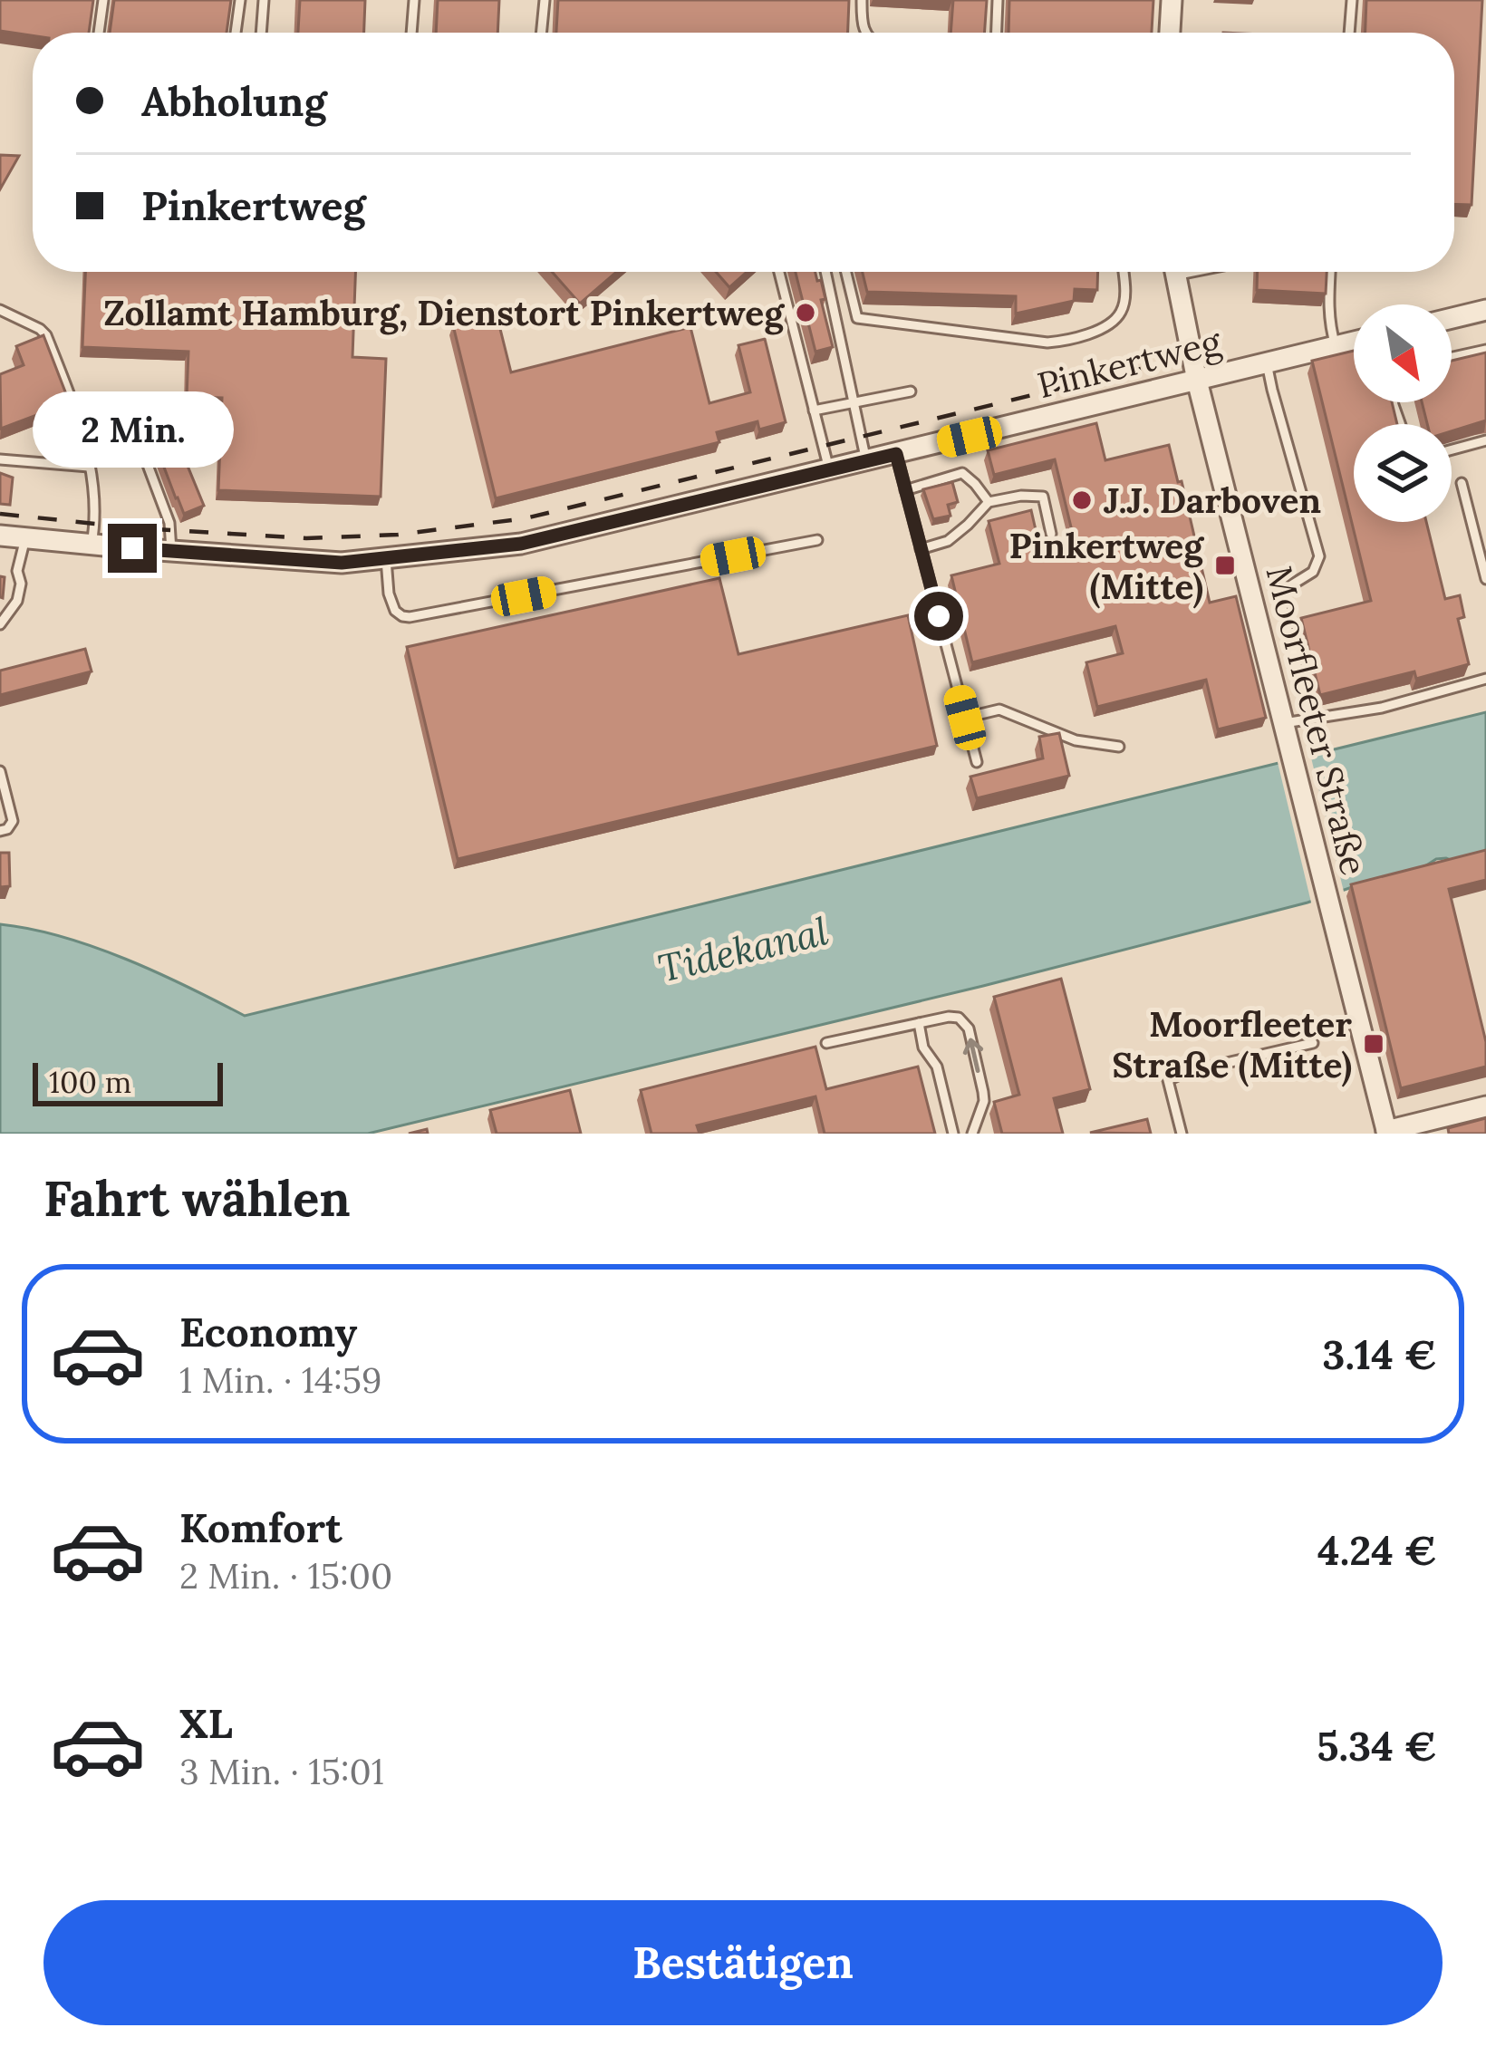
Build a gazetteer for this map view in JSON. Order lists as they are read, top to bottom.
{
  "streets": {
    "street": ["Pinkertweg", "Moorfleeter Straße"]
  },
  "crossings": [
    ["Pinkertweg", "Moorfleeter Straße"]
  ],
  "water": ["Tidekanal"],
  "places": {
    "other": ["Zollamt Hamburg, Dienstort Pinkertweg", "J.J. Darboven"],
    "transit": ["Pinkertweg (Mitte)", "Moorfleeter Straße (Mitte)"]
  },
  "scale_bar": "100 m",
  "north": "bottom right",
  "page": {
    "banner": ["Abholung", "Pinkertweg"],
    "bubble": "2 Min.",
    "scale": "100 m",
    "heading": "Fahrt wählen",
    "list": [
      {
        "name": "Economy",
        "note": "1 Min. · 14:59",
        "value": "3.14 €"
      },
      {
        "name": "Komfort",
        "note": "2 Min. · 15:00",
        "value": "4.24 €"
      },
      {
        "name": "XL",
        "note": "3 Min. · 15:01",
        "value": "5.34 €"
      }
    ],
    "buttons": "Bestätigen"
  }
}
